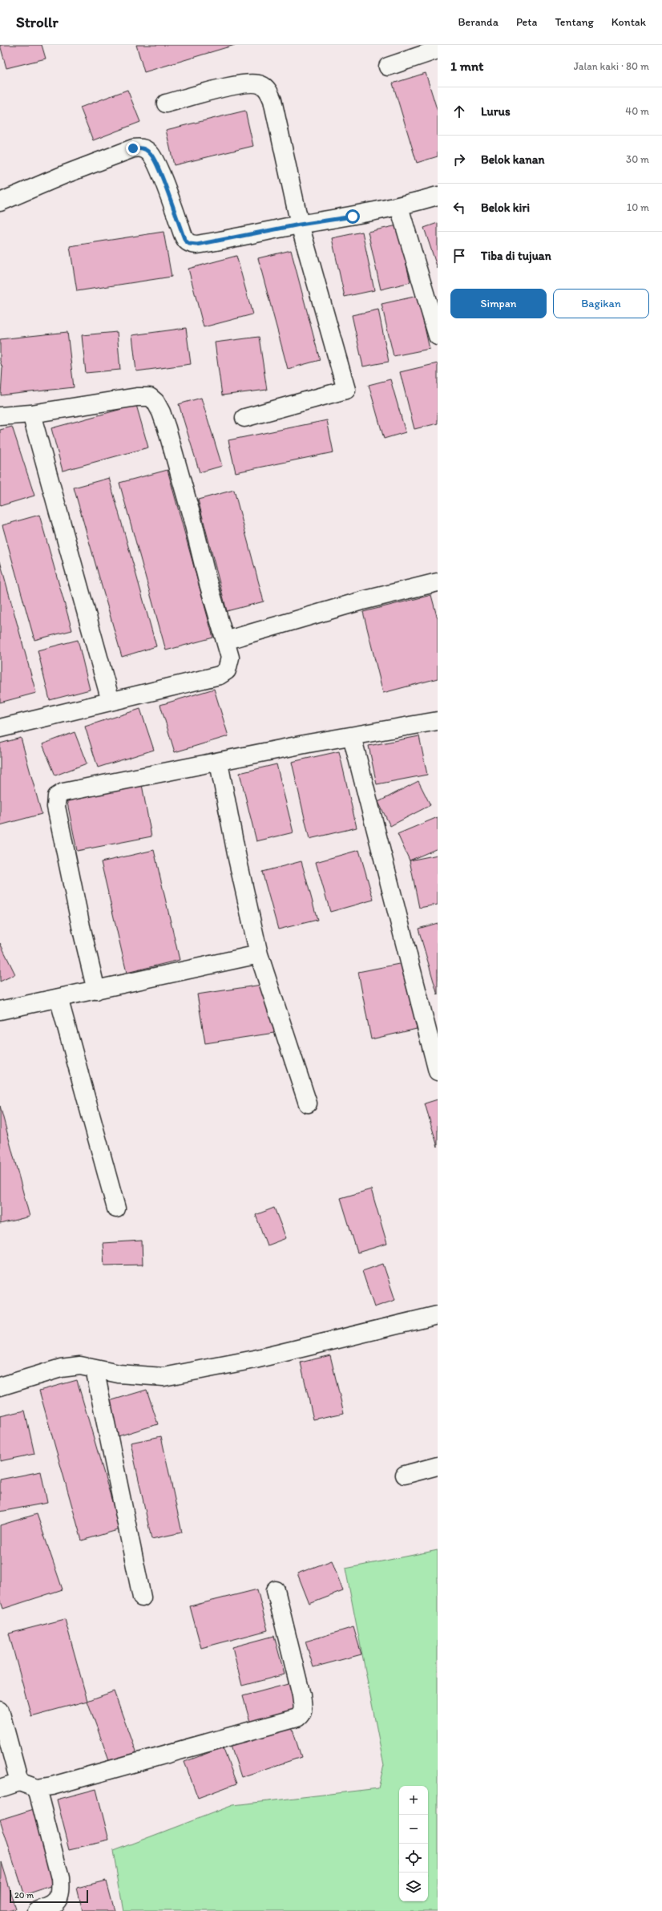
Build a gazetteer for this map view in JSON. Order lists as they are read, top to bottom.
{
  "scale_bar": "20 m",
  "page": {
    "header": "Strollr",
    "nav": [
      "Beranda",
      "Peta",
      "Tentang",
      "Kontak"
    ],
    "heading": ["1 mnt", "Jalan kaki · 80 m"],
    "list": [
      ["Lurus", "40 m"],
      ["Belok kanan", "30 m"],
      ["Belok kiri", "10 m"],
      "Tiba di tujuan"
    ],
    "buttons": ["Simpan", "Bagikan"],
    "map_buttons": ["+", "−"],
    "scale": "20 m"
  }
}
